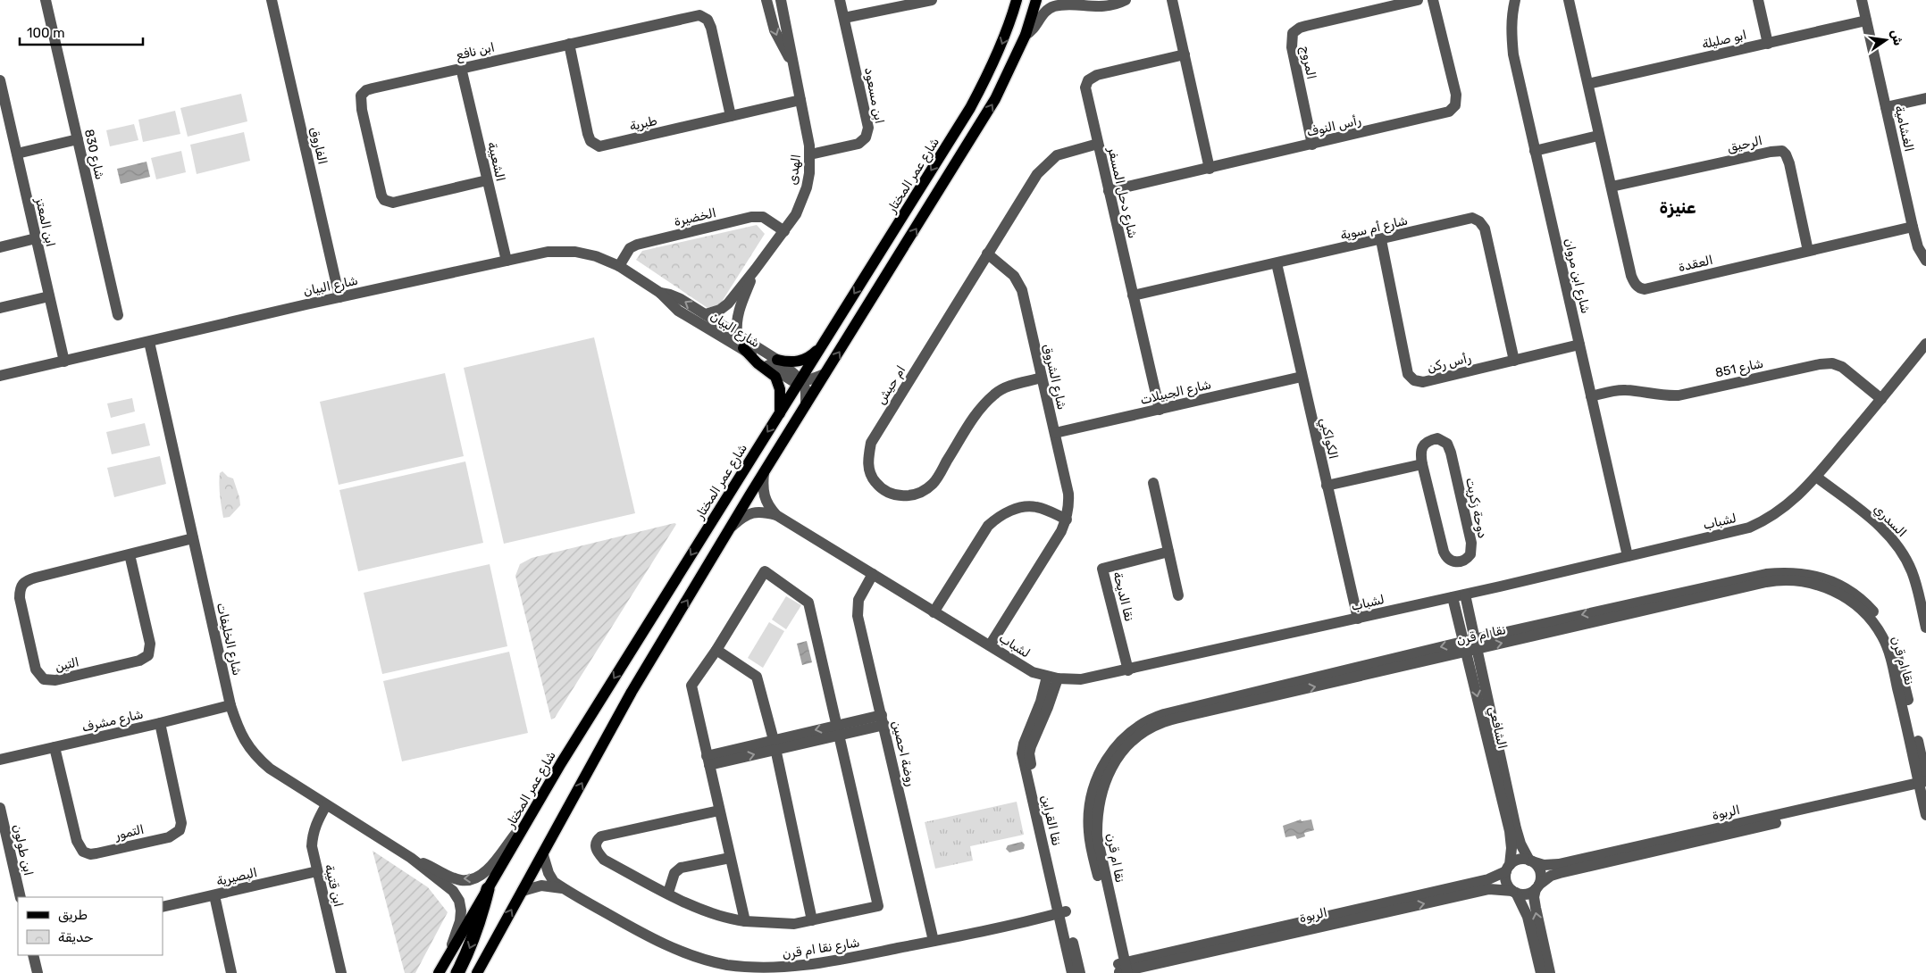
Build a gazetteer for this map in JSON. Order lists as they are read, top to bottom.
{
  "streets": {
    "main road": ["شارع عمر المختار"],
    "street": [
      "ابو صليلة",
      "ابن نافع",
      "المروج",
      "ابن مسعود",
      "طبرية",
      "رأس النوف",
      "الغشامية",
      "الرحيق",
      "الفاروق",
      "شارع 830",
      "الشعيبة",
      "الهدى",
      "شارع دحل المسفر",
      "الخضيرة",
      "ابن المعتز",
      "شارع أم سوية",
      "العقدة",
      "شارع ابن مروان",
      "شارع البيان",
      "رأس ركن",
      "شارع 851",
      "شارع الشروق",
      "ام حيش",
      "شارع الجبيلات",
      "الكواكبي",
      "دوحة زكريت",
      "السدري",
      "لشباب",
      "نقا الديحة",
      "نقا ام قرن",
      "شارع الخليفات",
      "التين",
      "شارع مشرف",
      "الشافعي",
      "روضة احصين",
      "الربوة",
      "نقا القراين",
      "التمور",
      "ابن طولون",
      "البصيرية",
      "ابن قتيبة",
      "شارع نقا ام قرن"
    ]
  },
  "crossings": [
    ["ابو صليلة", "الغشامية"],
    ["ابو صليلة", "العقدة"],
    ["ابن نافع", "طبرية"],
    ["ابن نافع", "الشعيبة"],
    ["المروج", "رأس النوف"],
    ["ابن مسعود", "الهدى"],
    ["طبرية", "الهدى"],
    ["رأس النوف", "شارع دحل المسفر"],
    ["الغشامية", "العقدة"],
    ["الرحيق", "العقدة"],
    ["الفاروق", "شارع البيان"],
    ["الشعيبة", "شارع البيان"],
    ["الهدى", "الخضيرة"],
    ["الهدى", "شارع البيان"],
    ["شارع عمر المختار", "شارع البيان"],
    ["شارع عمر المختار", "شارع الخليفات"],
    ["شارع دحل المسفر", "شارع أم سوية"],
    ["شارع دحل المسفر", "ام حيش"],
    ["شارع دحل المسفر", "شارع الجبيلات"],
    ["الخضيرة", "شارع البيان"],
    ["ابن المعتز", "شارع البيان"],
    ["شارع أم سوية", "رأس ركن"],
    ["شارع أم سوية", "الكواكبي"],
    ["شارع ابن مروان", "رأس ركن"],
    ["شارع ابن مروان", "شارع 851"],
    ["شارع ابن مروان", "لشباب"],
    ["شارع البيان", "شارع الخليفات"],
    ["شارع 851", "لشباب"],
    ["شارع الشروق", "ام حيش"],
    ["شارع الشروق", "شارع الجبيلات"],
    ["شارع الشروق", "لشباب"],
    ["شارع الجبيلات", "الكواكبي"],
    ["الكواكبي", "لشباب"],
    ["السدري", "لشباب"],
    ["لشباب", "نقا الديحة"],
    ["لشباب", "الشافعي"],
    ["لشباب", "روضة احصين"],
    ["لشباب", "نقا القراين"],
    ["نقا ام قرن", "الشافعي"],
    ["نقا ام قرن", "الربوة"],
    ["شارع الخليفات", "التين"],
    ["شارع الخليفات", "شارع مشرف"],
    ["شارع الخليفات", "ابن قتيبة"],
    ["شارع مشرف", "التمور"],
    ["الشافعي", "الربوة"],
    ["روضة احصين", "شارع نقا ام قرن"],
    ["نقا القراين", "شارع نقا ام قرن"],
    ["البصيرية", "ابن قتيبة"]
  ],
  "districts": ["عنيزة"],
  "legend": ["طريق", "حديقة"],
  "scale_bar": "100 m",
  "north": "right"
}
